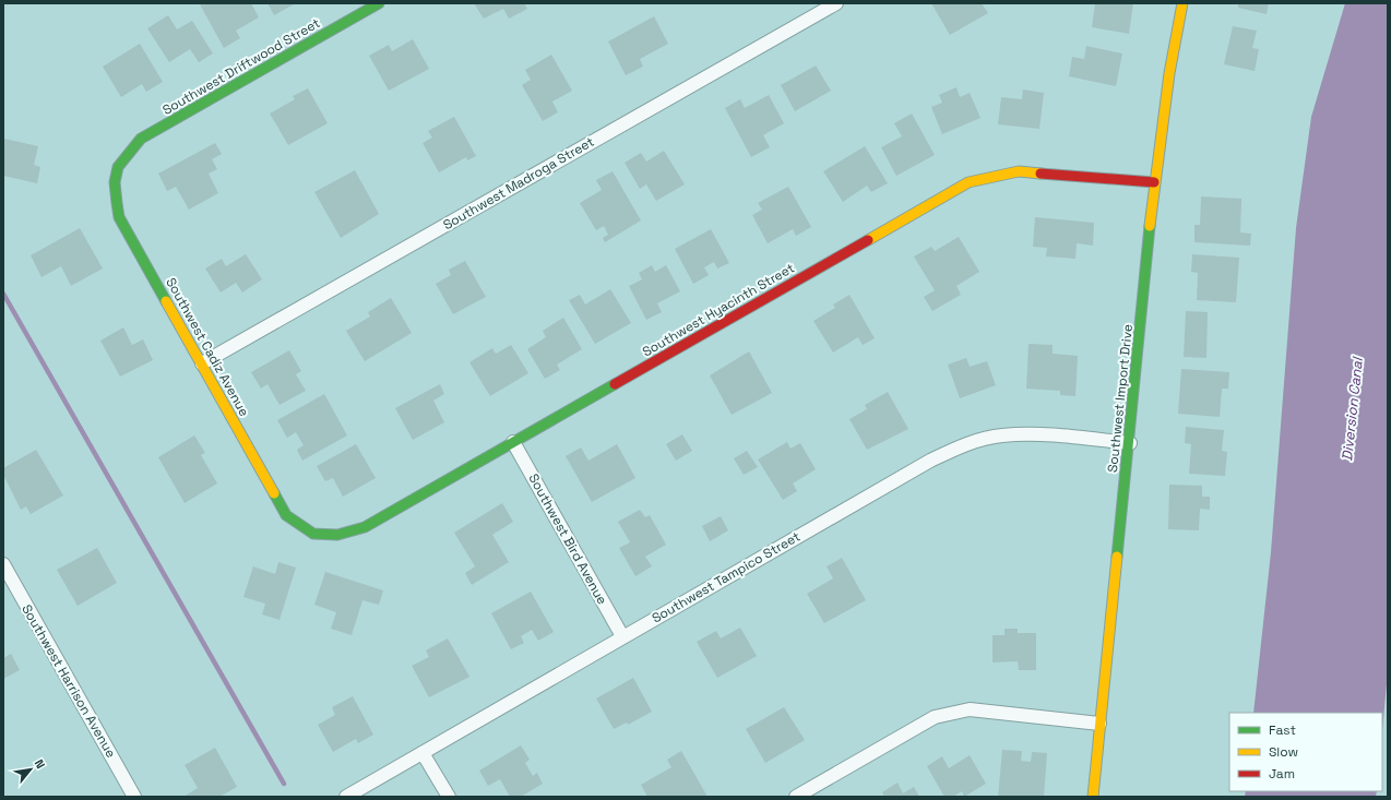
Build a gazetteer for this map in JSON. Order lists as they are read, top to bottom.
{
  "streets": {
    "street": [
      "Southwest Driftwood Street",
      "Southwest Madroga Street",
      "Southwest Hyacinth Street",
      "Southwest Cadiz Avenue",
      "Southwest Import Drive",
      "Southwest Bird Avenue",
      "Southwest Tampico Street",
      "Southwest Harrison Avenue"
    ]
  },
  "crossings": [
    ["Southwest Driftwood Street", "Southwest Cadiz Avenue"],
    ["Southwest Madroga Street", "Southwest Cadiz Avenue"],
    ["Southwest Hyacinth Street", "Southwest Cadiz Avenue"],
    ["Southwest Hyacinth Street", "Southwest Import Drive"],
    ["Southwest Hyacinth Street", "Southwest Bird Avenue"],
    ["Southwest Import Drive", "Southwest Tampico Street"],
    ["Southwest Bird Avenue", "Southwest Tampico Street"]
  ],
  "water": ["Diversion Canal"],
  "legend": ["Fast", "Slow", "Jam"],
  "north": "top right"
}
